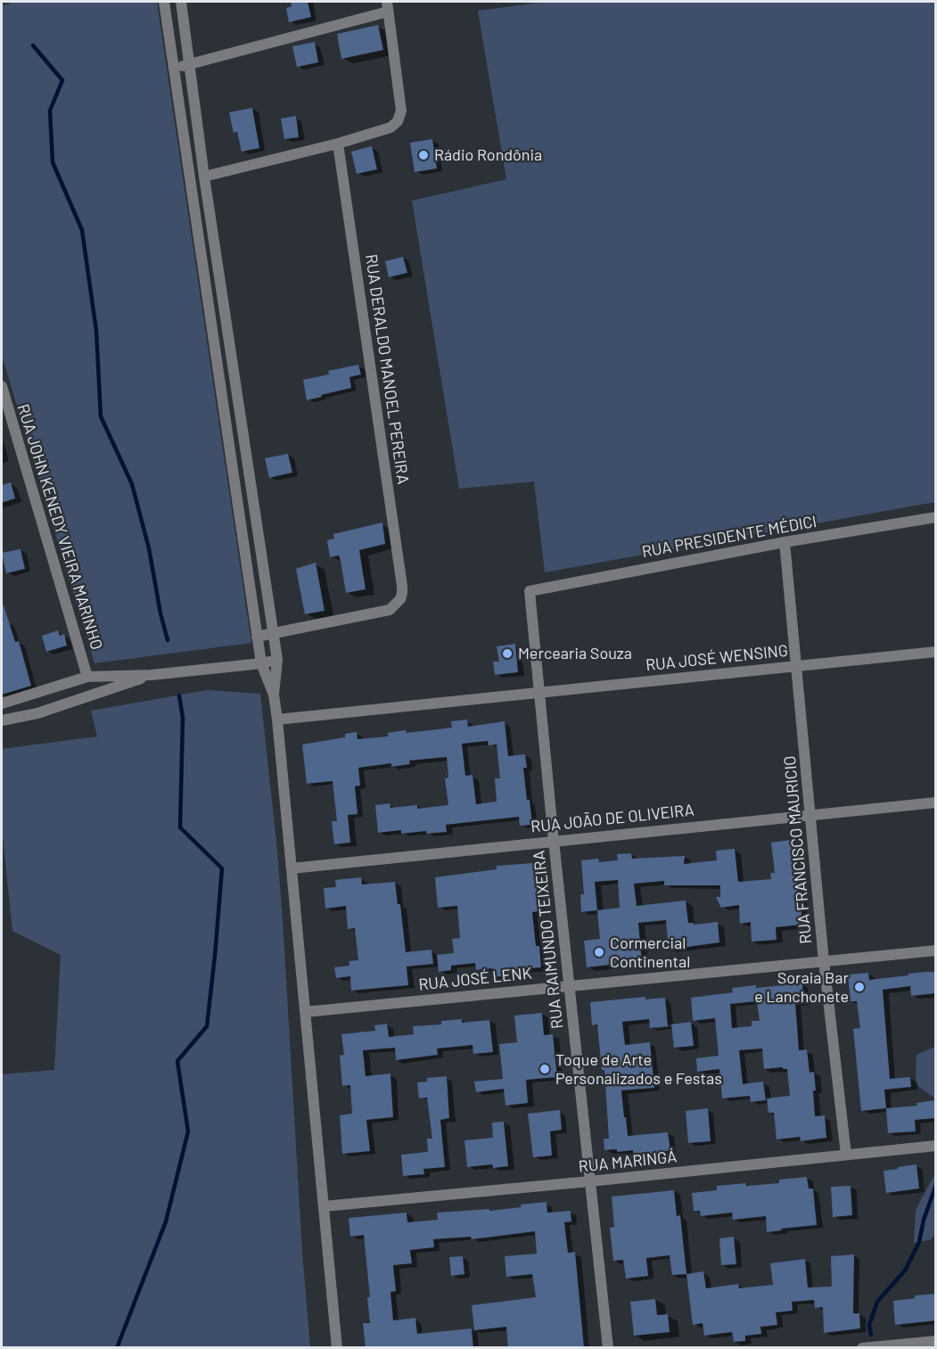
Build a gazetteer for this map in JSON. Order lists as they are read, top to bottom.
{
  "streets": {
    "street": [
      "RUA DERALDO MANOEL PEREIRA",
      "RUA JOHN KENEDY VIEIRA MARINHO",
      "RUA PRESIDENTE MÉDICI",
      "RUA JOSÉ WENSING",
      "RUA JOÃO DE OLIVEIRA",
      "RUA FRANCISCO MAURICIO",
      "RUA RAIMUNDO TEIXEIRA",
      "RUA JOSÉ LENK",
      "RUA MARINGÁ"
    ]
  },
  "crossings": [
    ["RUA PRESIDENTE MÉDICI", "RUA FRANCISCO MAURICIO"],
    ["RUA PRESIDENTE MÉDICI", "RUA RAIMUNDO TEIXEIRA"],
    ["RUA JOSÉ WENSING", "RUA FRANCISCO MAURICIO"],
    ["RUA JOSÉ WENSING", "RUA RAIMUNDO TEIXEIRA"],
    ["RUA JOÃO DE OLIVEIRA", "RUA FRANCISCO MAURICIO"],
    ["RUA JOÃO DE OLIVEIRA", "RUA RAIMUNDO TEIXEIRA"],
    ["RUA FRANCISCO MAURICIO", "RUA JOSÉ LENK"],
    ["RUA FRANCISCO MAURICIO", "RUA MARINGÁ"],
    ["RUA RAIMUNDO TEIXEIRA", "RUA JOSÉ LENK"],
    ["RUA RAIMUNDO TEIXEIRA", "RUA MARINGÁ"]
  ],
  "places": [
    "Rádio Rondônia",
    "Mercearia Souza",
    "Cormercial Continental",
    "Soraia Bar e Lanchonete",
    "Toque de Arte Personalizados e Festas"
  ]
}
